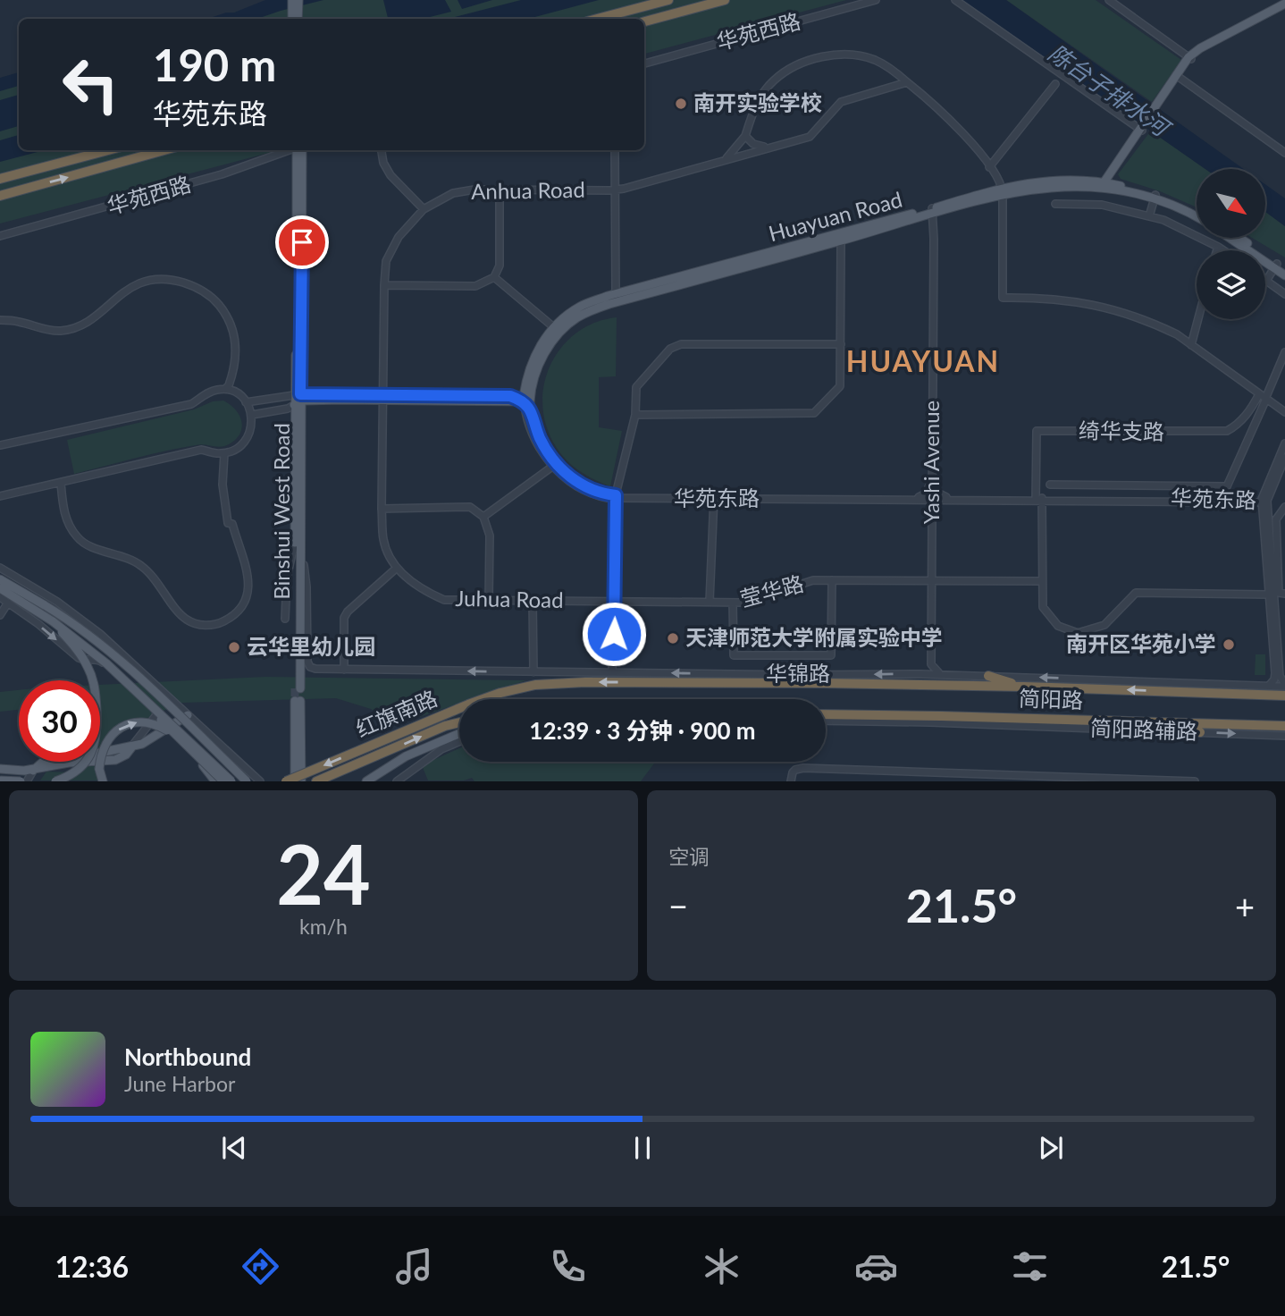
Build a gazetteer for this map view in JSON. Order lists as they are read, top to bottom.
{
  "streets": {
    "highway": ["简阳路", "红旗南路"],
    "main road": ["Huayuan Road", "Binshui West Road"],
    "street": [
      "华苑西路",
      "Anhua Road",
      "绮华支路",
      "Yashi Avenue",
      "华苑东路",
      "莹华路",
      "Juhua Road",
      "华锦路",
      "简阳路辅路"
    ]
  },
  "crossings": [
    ["Anhua Road", "Juhua Road"],
    ["Huayuan Road", "Yashi Avenue"],
    ["Huayuan Road", "华苑东路"],
    ["绮华支路", "华苑东路"],
    ["Yashi Avenue", "华苑东路"],
    ["Yashi Avenue", "莹华路"],
    ["Yashi Avenue", "华锦路"],
    ["Binshui West Road", "华锦路"],
    ["莹华路", "Juhua Road"],
    ["简阳路", "红旗南路"]
  ],
  "one_way": ["华锦路"],
  "districts": ["HUAYUAN"],
  "water": ["陈台子排水河"],
  "places": [
    "南开实验学校",
    "天津师范大学附属实验中学",
    "南开区华苑小学",
    "云华里幼儿园"
  ],
  "north": "bottom right",
  "page": {
    "turn": ["190 m", "华苑东路"],
    "limit": "30",
    "trip": "12:39 · 3 分钟 · 900 m",
    "tile": [
      ["24", "km/h"],
      "空调"
    ],
    "heat": ["−", "21.5°", "+"],
    "song": ["Northbound", "June Harbor"],
    "tabs": ["12:36", "21.5°"]
  }
}
